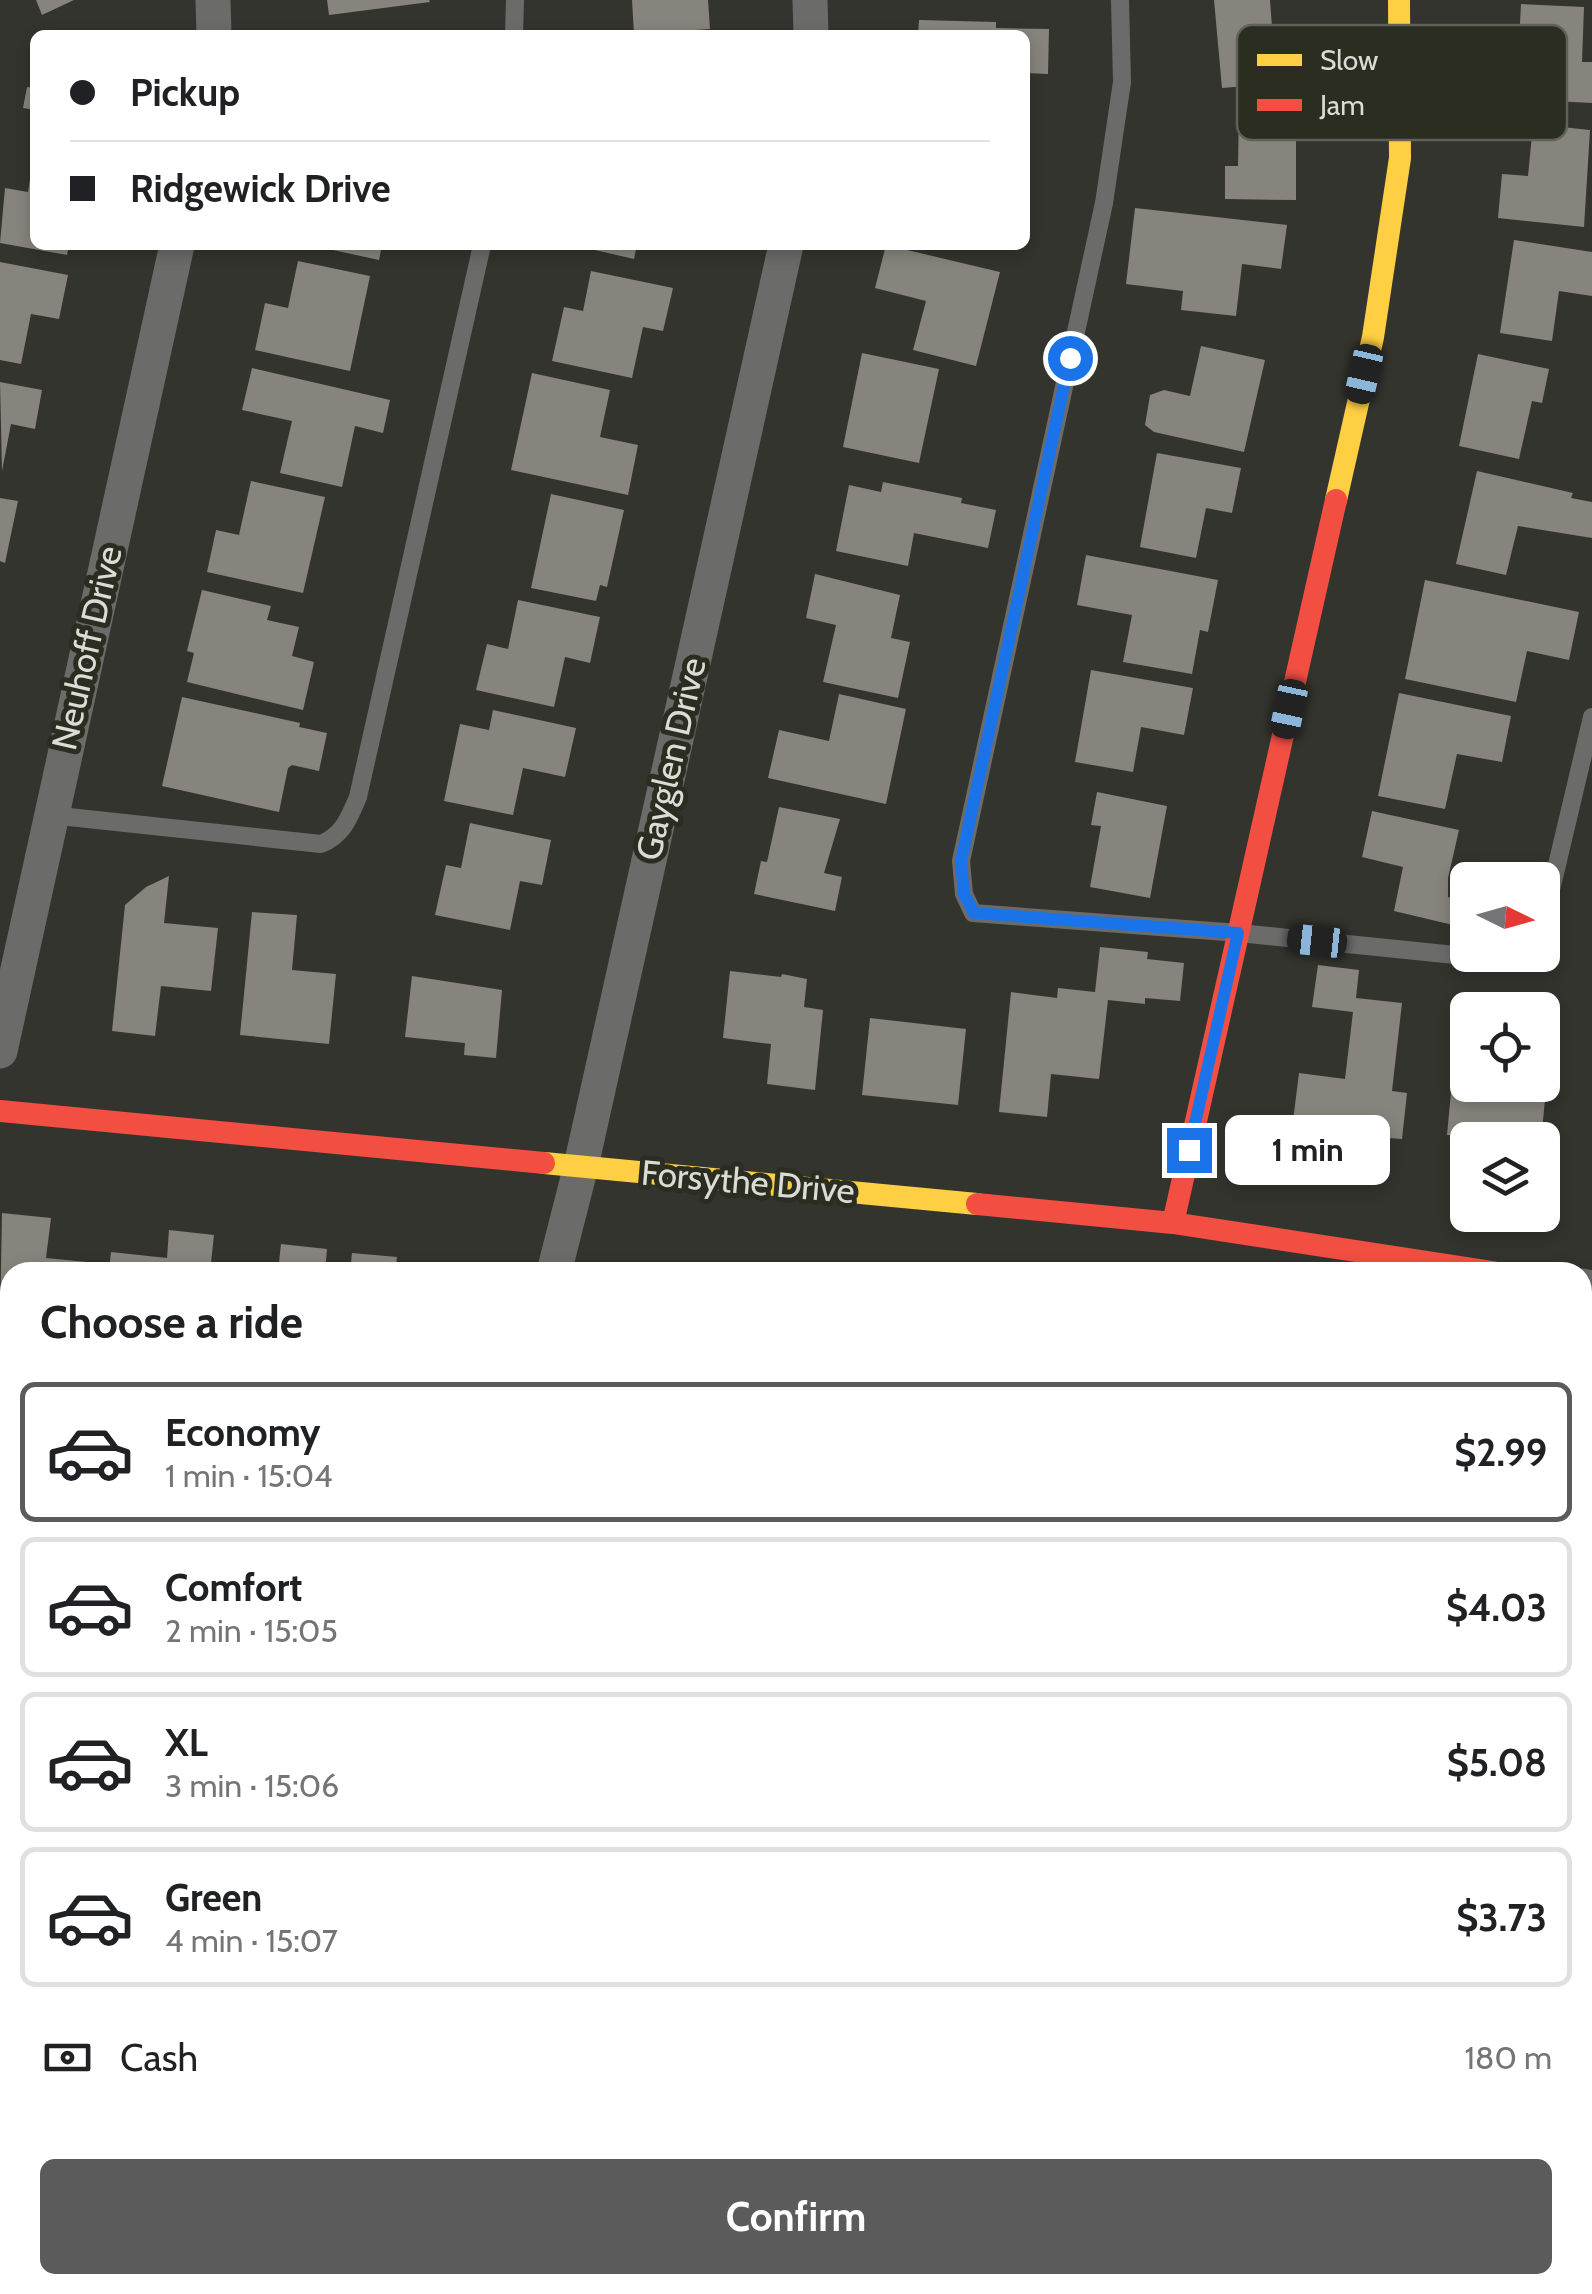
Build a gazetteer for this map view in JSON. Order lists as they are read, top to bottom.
{
  "streets": {
    "street": ["Neuhoff Drive", "Gayglen Drive", "Forsythe Drive"]
  },
  "crossings": [
    ["Gayglen Drive", "Forsythe Drive"]
  ],
  "legend": ["Slow", "Jam"],
  "north": "right",
  "page": {
    "banner": ["Pickup", "Ridgewick Drive"],
    "bubble": "1 min",
    "heading": "Choose a ride",
    "list": [
      {
        "name": "Economy",
        "note": "1 min · 15:04",
        "value": "$2.99"
      },
      {
        "name": "Comfort",
        "note": "2 min · 15:05",
        "value": "$4.03"
      },
      {
        "name": "XL",
        "note": "3 min · 15:06",
        "value": "$5.08"
      },
      {
        "name": "Green",
        "note": "4 min · 15:07",
        "value": "$3.73"
      }
    ],
    "pay": ["Cash", "180 m"],
    "buttons": "Confirm"
  }
}
